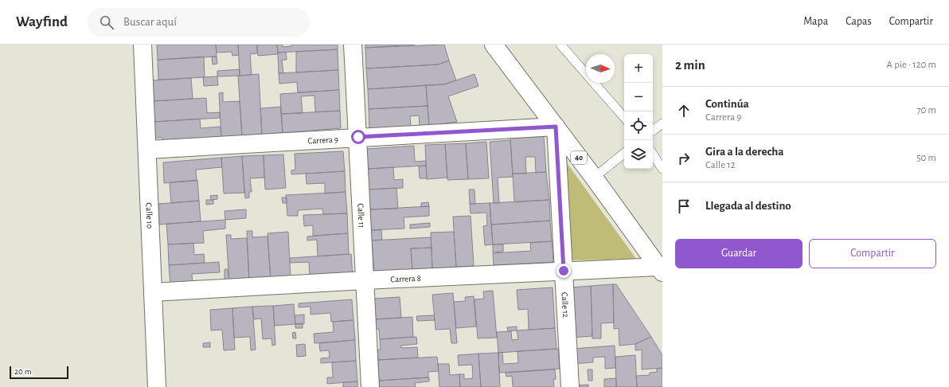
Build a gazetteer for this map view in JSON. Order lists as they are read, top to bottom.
{
  "streets": {
    "main road": [
      "Carrera 9",
      "40",
      "Calle 10",
      "Calle 11",
      "Carrera 8",
      "Calle 12"
    ]
  },
  "crossings": [
    ["Carrera 9", "40"],
    ["Carrera 9", "Calle 10"],
    ["Carrera 9", "Calle 11"],
    ["Carrera 9", "Calle 12"],
    ["40", "Carrera 8"],
    ["40", "Calle 12"],
    ["Calle 10", "Carrera 8"],
    ["Calle 11", "Carrera 8"],
    ["Carrera 8", "Calle 12"]
  ],
  "scale_bar": "20 m",
  "north": "right",
  "page": {
    "header": "Wayfind",
    "search": "Buscar aquí",
    "nav": ["Mapa", "Capas", "Compartir"],
    "heading": ["2 min", "A pie · 120 m"],
    "map_buttons": ["+", "−"],
    "list": [
      ["Continúa", "Carrera 9", "70 m"],
      ["Gira a la derecha", "Calle 12", "50 m"],
      "Llegada al destino"
    ],
    "buttons": ["Guardar", "Compartir"],
    "scale": "20 m"
  }
}
